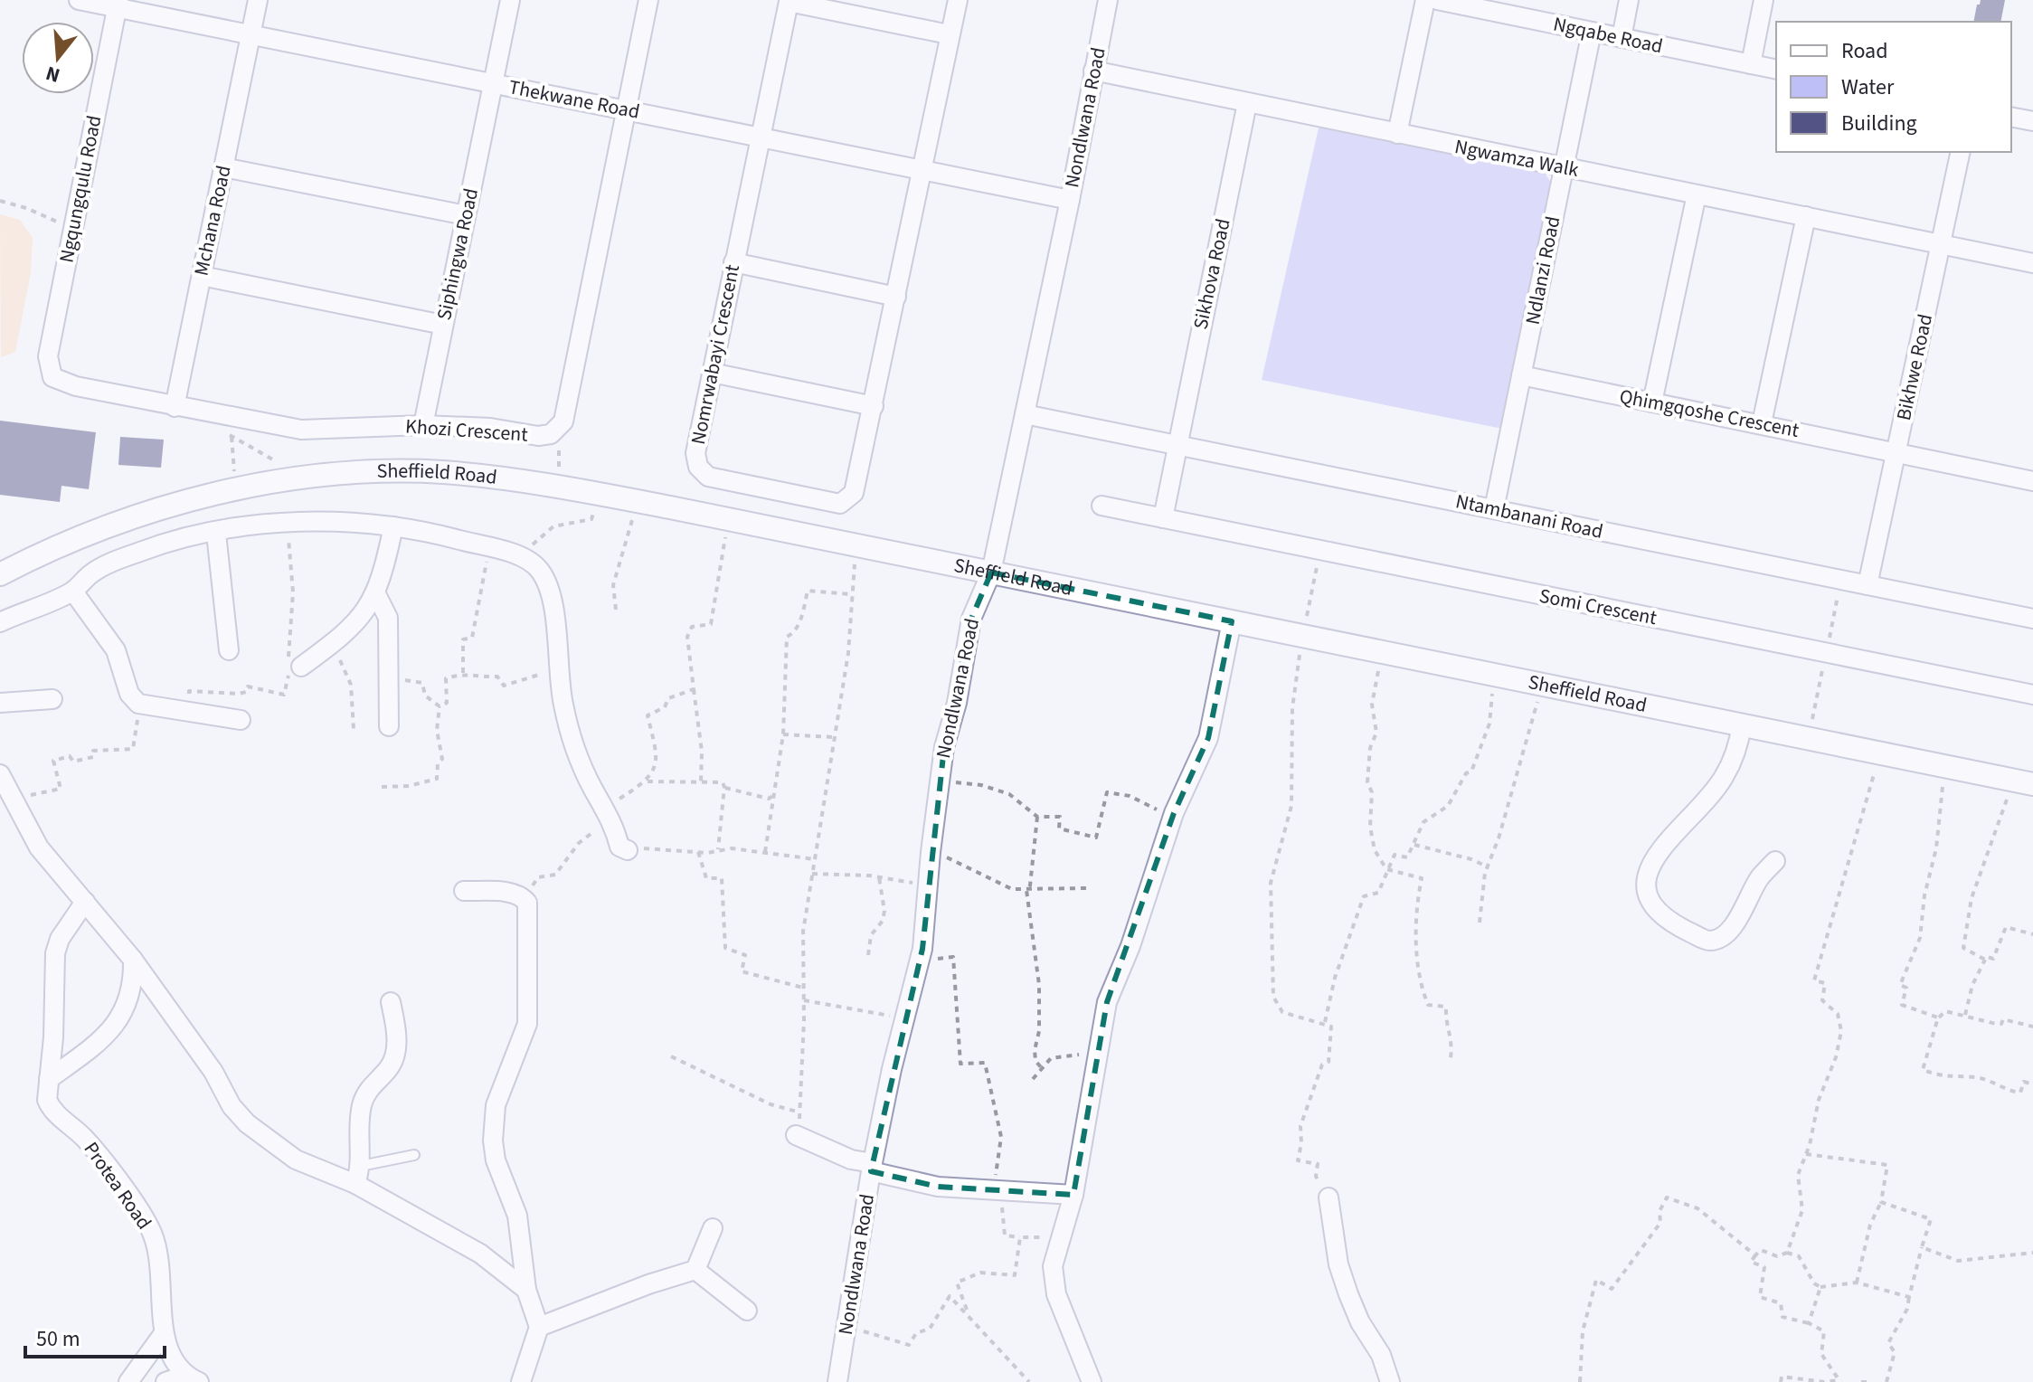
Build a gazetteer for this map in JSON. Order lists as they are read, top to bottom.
{
  "streets": {
    "street": [
      "Ngqabe Road",
      "Thekwane Road",
      "Nondlwana Road",
      "Ngwamza Walk",
      "Ngqungqulu Road",
      "Mchana Road",
      "Siphingwa Road",
      "Ndlanzi Road",
      "Sikhova Road",
      "Nomrwabayi Crescent",
      "Bikhwe Road",
      "Qhimgqoshe Crescent",
      "Khozi Crescent",
      "Sheffield Road",
      "Ntambanani Road",
      "Somi Crescent",
      "Protea Road"
    ]
  },
  "crossings": [
    ["Ngqabe Road", "Ndlanzi Road"],
    ["Thekwane Road", "Nondlwana Road"],
    ["Thekwane Road", "Ngqungqulu Road"],
    ["Thekwane Road", "Mchana Road"],
    ["Thekwane Road", "Siphingwa Road"],
    ["Thekwane Road", "Nomrwabayi Crescent"],
    ["Thekwane Road", "Khozi Crescent"],
    ["Nondlwana Road", "Ngwamza Walk"],
    ["Nondlwana Road", "Sheffield Road"],
    ["Nondlwana Road", "Ntambanani Road"],
    ["Ngwamza Walk", "Ndlanzi Road"],
    ["Ngwamza Walk", "Sikhova Road"],
    ["Ngwamza Walk", "Bikhwe Road"],
    ["Ngqungqulu Road", "Khozi Crescent"],
    ["Mchana Road", "Khozi Crescent"],
    ["Siphingwa Road", "Khozi Crescent"],
    ["Ndlanzi Road", "Qhimgqoshe Crescent"],
    ["Ndlanzi Road", "Ntambanani Road"],
    ["Sikhova Road", "Ntambanani Road"],
    ["Bikhwe Road", "Qhimgqoshe Crescent"],
    ["Bikhwe Road", "Ntambanani Road"]
  ],
  "legend": ["Road", "Water", "Building"],
  "scale_bar": "50 m",
  "north": "bottom"
}
